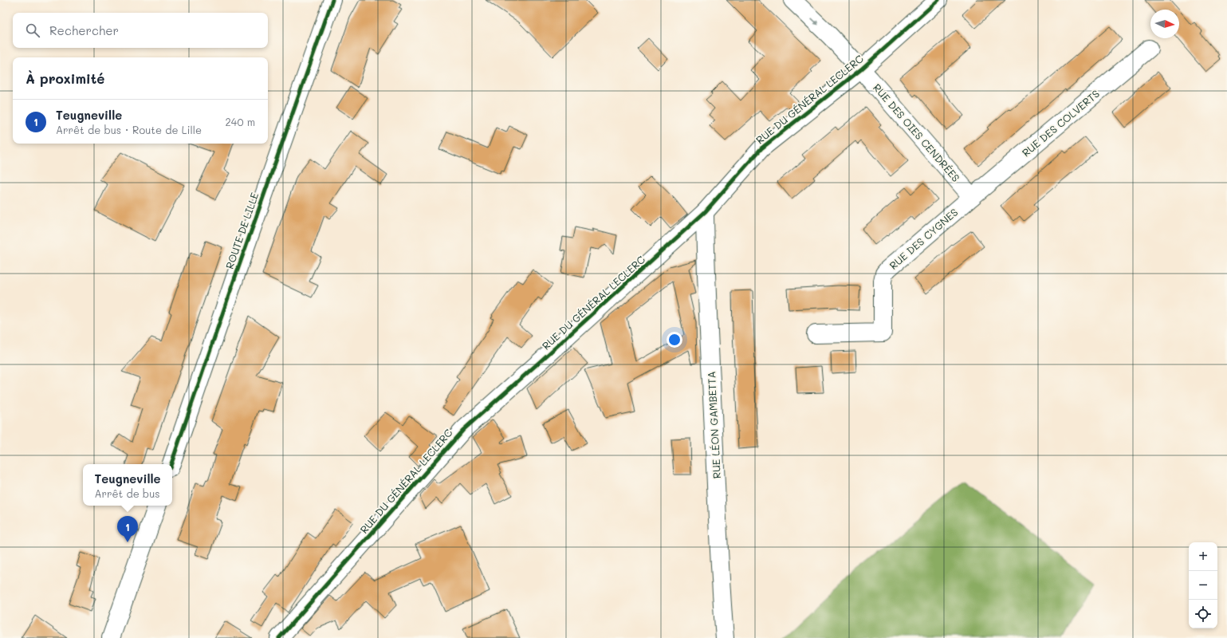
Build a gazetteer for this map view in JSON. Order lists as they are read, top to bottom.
{
  "streets": {
    "street": [
      "RUE DU GÉNÉRAL LECLERC",
      "RUE DES COLVERTS",
      "RUE DES OIES CENDRÉES",
      "ROUTE DE LILLE",
      "RUE DES CYGNES",
      "RUE LÉON GAMBETTA"
    ]
  },
  "crossings": [
    ["RUE DU GÉNÉRAL LECLERC", "RUE DES OIES CENDRÉES"],
    ["RUE DU GÉNÉRAL LECLERC", "RUE LÉON GAMBETTA"],
    ["RUE DES COLVERTS", "RUE DES OIES CENDRÉES"],
    ["RUE DES COLVERTS", "RUE DES CYGNES"],
    ["RUE DES OIES CENDRÉES", "RUE DES CYGNES"]
  ],
  "one_way": ["RUE DES OIES CENDRÉES"],
  "north": "right",
  "page": {
    "search": "Rechercher",
    "heading": "À proximité",
    "list": [
      {
        "mark": "1",
        "name": "Teugneville",
        "note": "Arrêt de bus · Route de Lille",
        "value": "240 m"
      }
    ],
    "popup": ["Teugneville", "Arrêt de bus"],
    "pins": "1",
    "map_buttons": ["+", "−"]
  }
}
